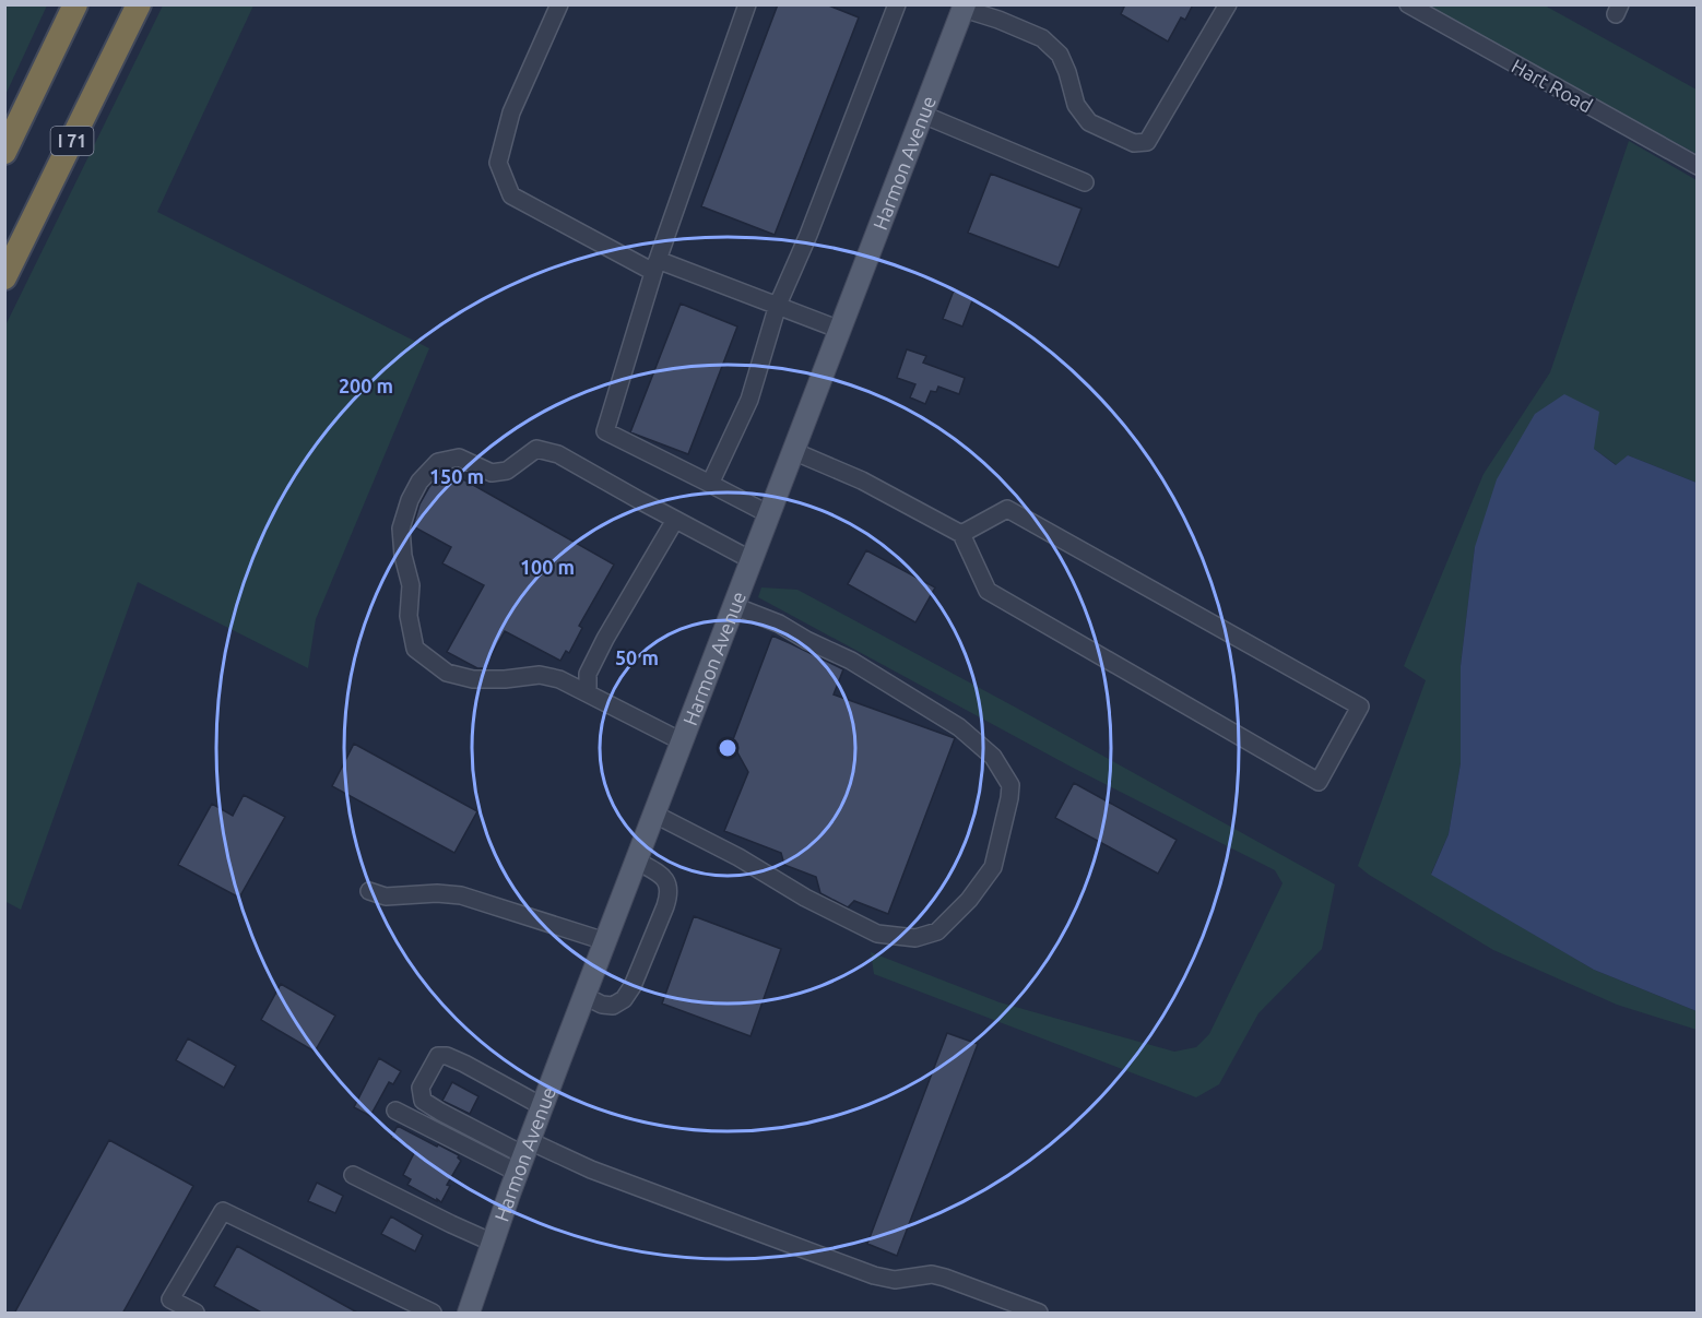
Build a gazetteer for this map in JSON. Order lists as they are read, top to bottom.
{
  "streets": {
    "highway": ["I 71"],
    "main road": ["Harmon Avenue"],
    "street": ["Hart Road"]
  },
  "rings": [
    "200 m",
    "150 m",
    "100 m",
    "50 m"
  ]
}
